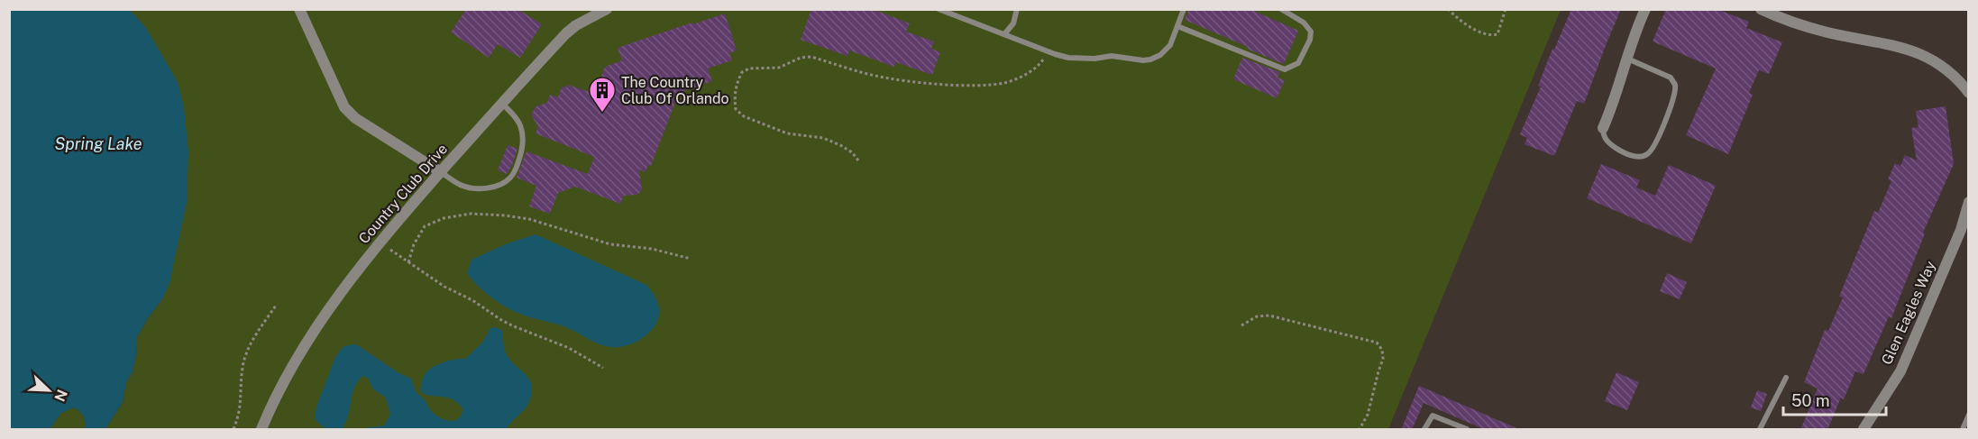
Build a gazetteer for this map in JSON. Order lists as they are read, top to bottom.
{
  "streets": {
    "street": ["Country Club Drive", "Glen Eagles Way"]
  },
  "water": ["Spring Lake"],
  "places": {
    "building": ["The Country Club Of Orlando"]
  },
  "scale_bar": "50 m",
  "north": "bottom right"
}
